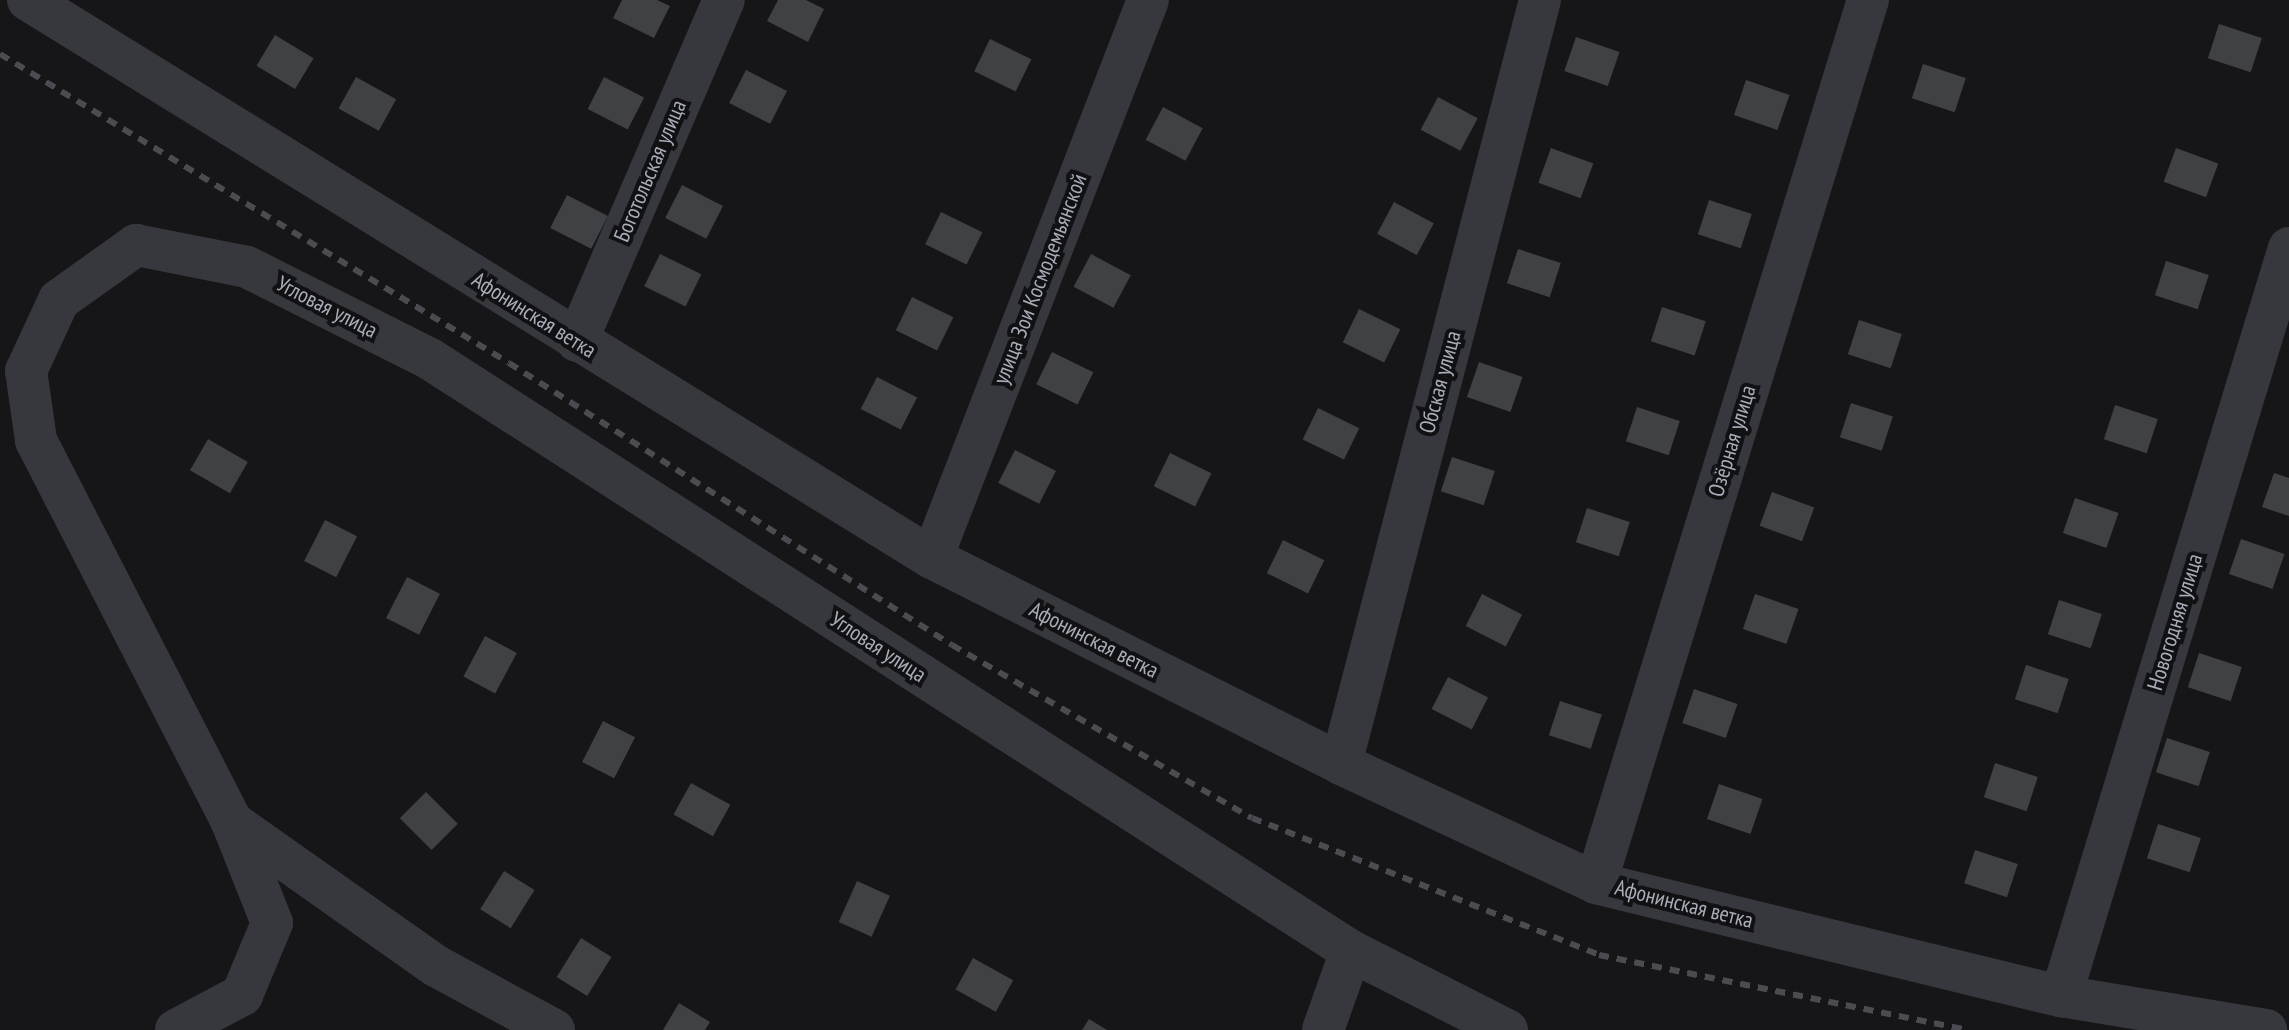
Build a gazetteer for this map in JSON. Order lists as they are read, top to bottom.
{
  "streets": {
    "street": [
      "Боготольская улица",
      "улица Зои Космодемьянской",
      "Угловая улица",
      "Афонинская ветка",
      "Обская улица",
      "Озёрная улица",
      "Новогодняя улица"
    ]
  },
  "crossings": [
    ["Боготольская улица", "Афонинская ветка"],
    ["улица Зои Космодемьянской", "Афонинская ветка"],
    ["Афонинская ветка", "Обская улица"],
    ["Афонинская ветка", "Озёрная улица"],
    ["Афонинская ветка", "Новогодняя улица"]
  ]
}
